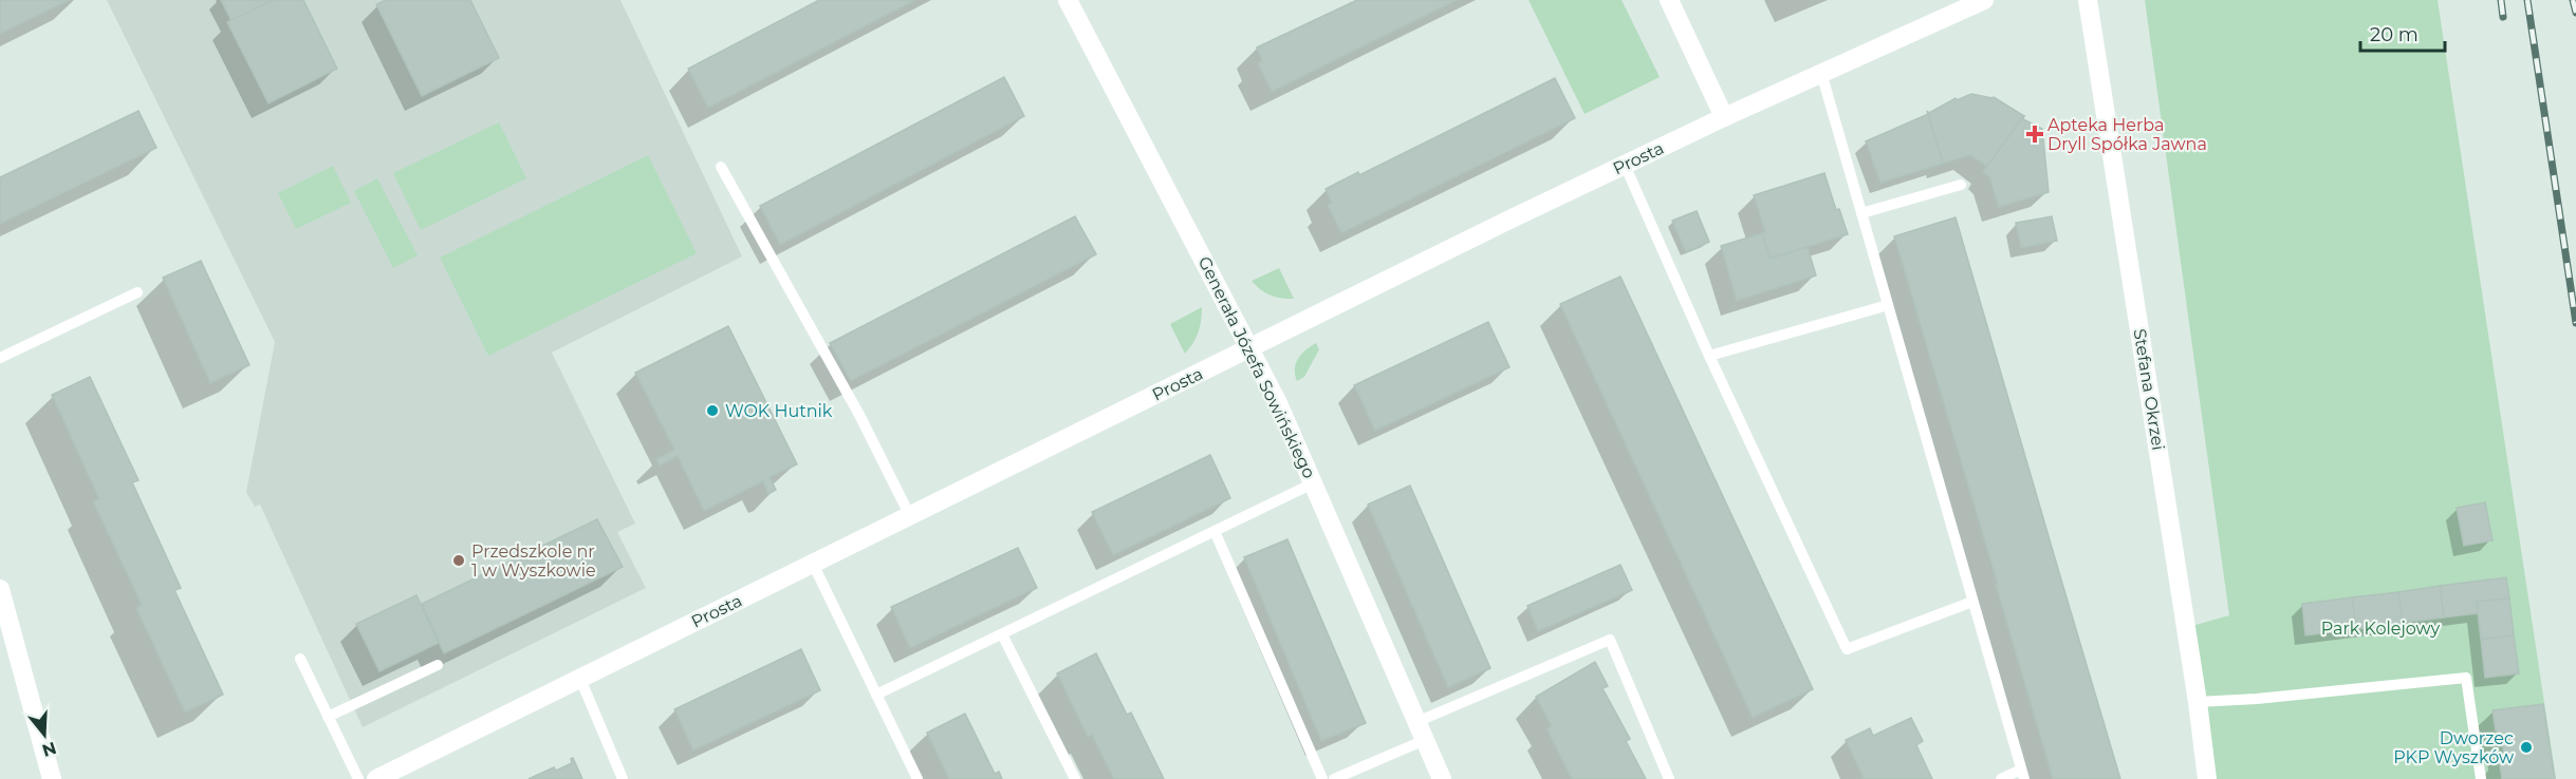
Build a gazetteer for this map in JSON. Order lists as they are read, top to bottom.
{
  "streets": {
    "street": ["Prosta", "Generała Józefa Sowińskiego", "Stefana Okrzei"]
  },
  "crossings": [
    ["Prosta", "Generała Józefa Sowińskiego"]
  ],
  "parks": ["Park Kolejowy"],
  "places": {
    "health": ["Apteka Herba Dryll Spółka Jawna"],
    "other": ["WOK Hutnik", "Przedszkole nr 1 w Wyszkowie", "Dworzec PKP Wyszków"]
  },
  "scale_bar": "20 m",
  "north": "bottom"
}
